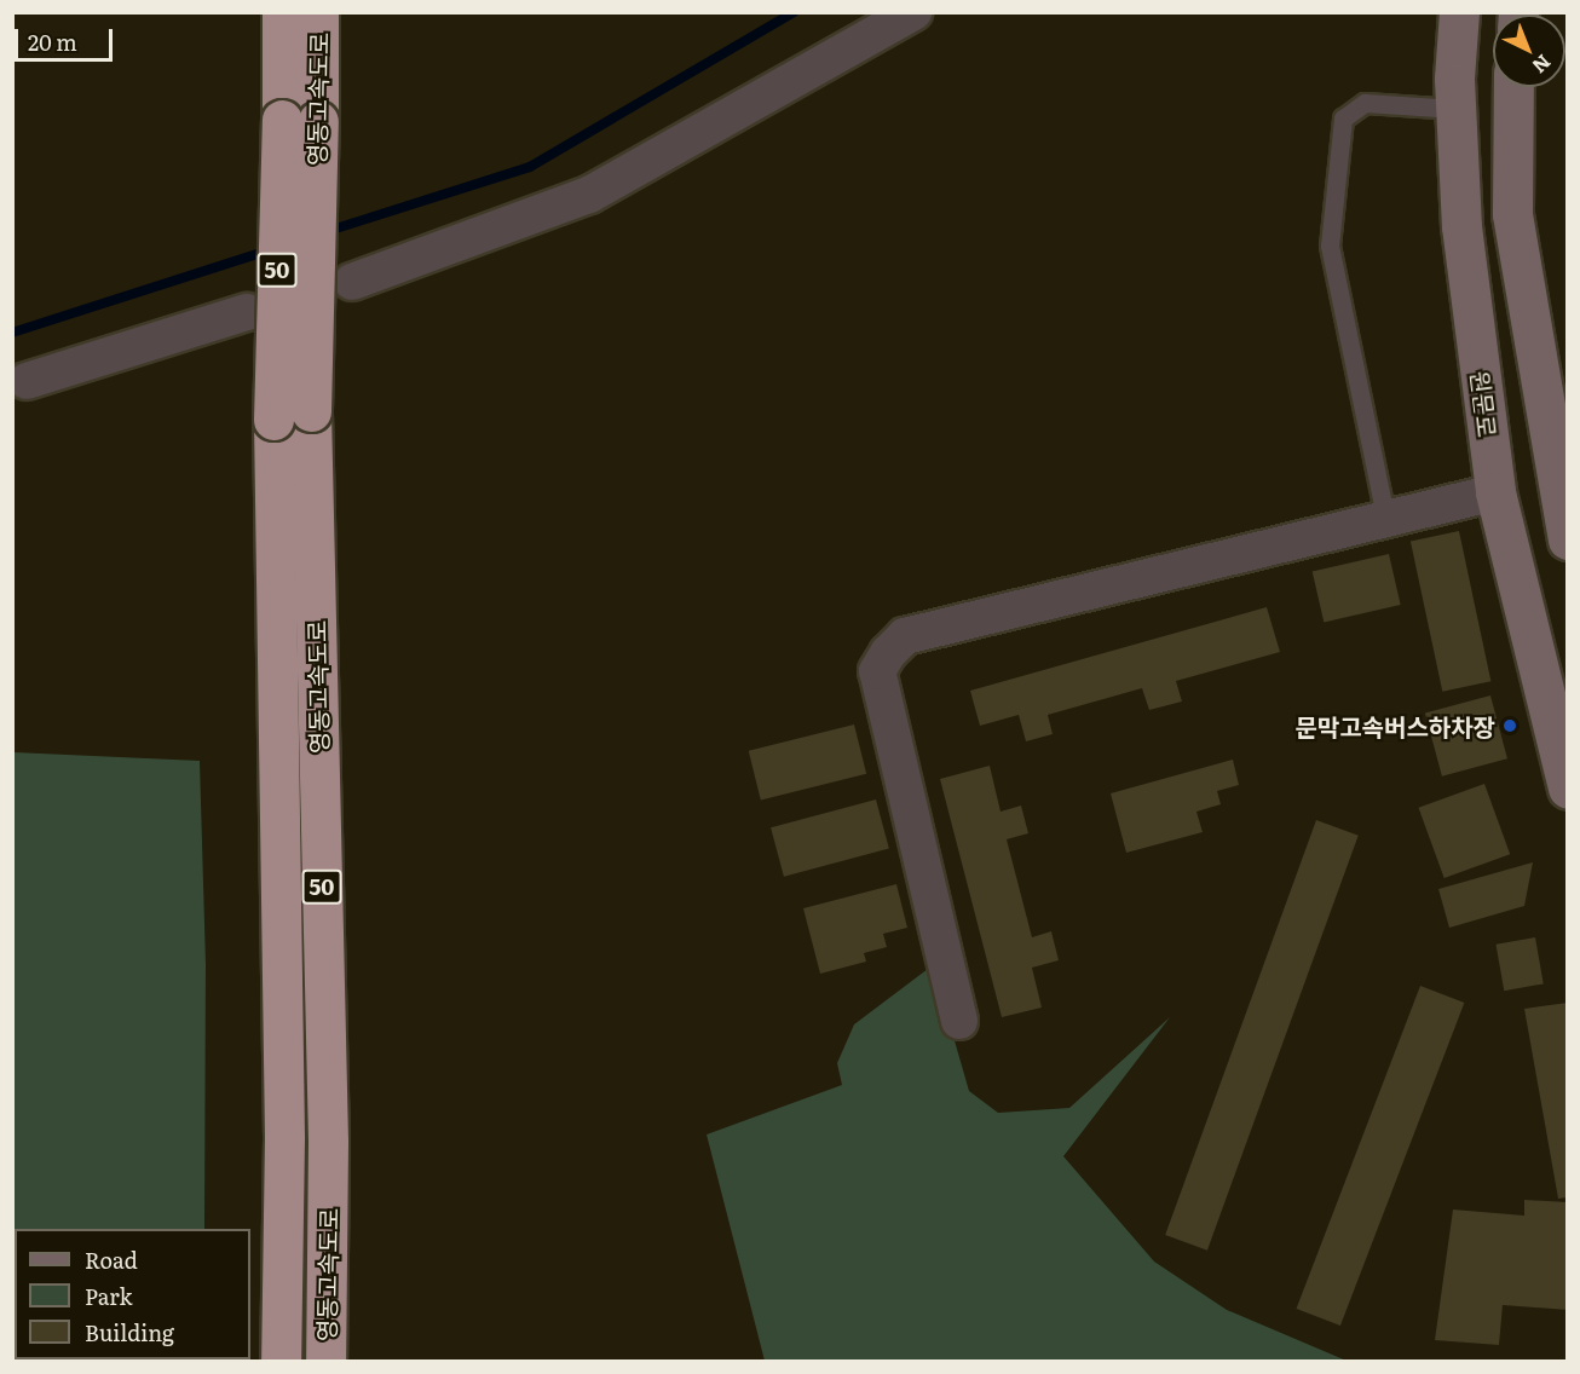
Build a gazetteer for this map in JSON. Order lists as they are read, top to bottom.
{
  "streets": {
    "highway": ["영동고속도로", "50"],
    "main road": ["원문로"]
  },
  "places": ["문막고속버스하차장"],
  "legend": ["Road", "Park", "Building"],
  "scale_bar": "20 m",
  "north": "bottom right"
}
